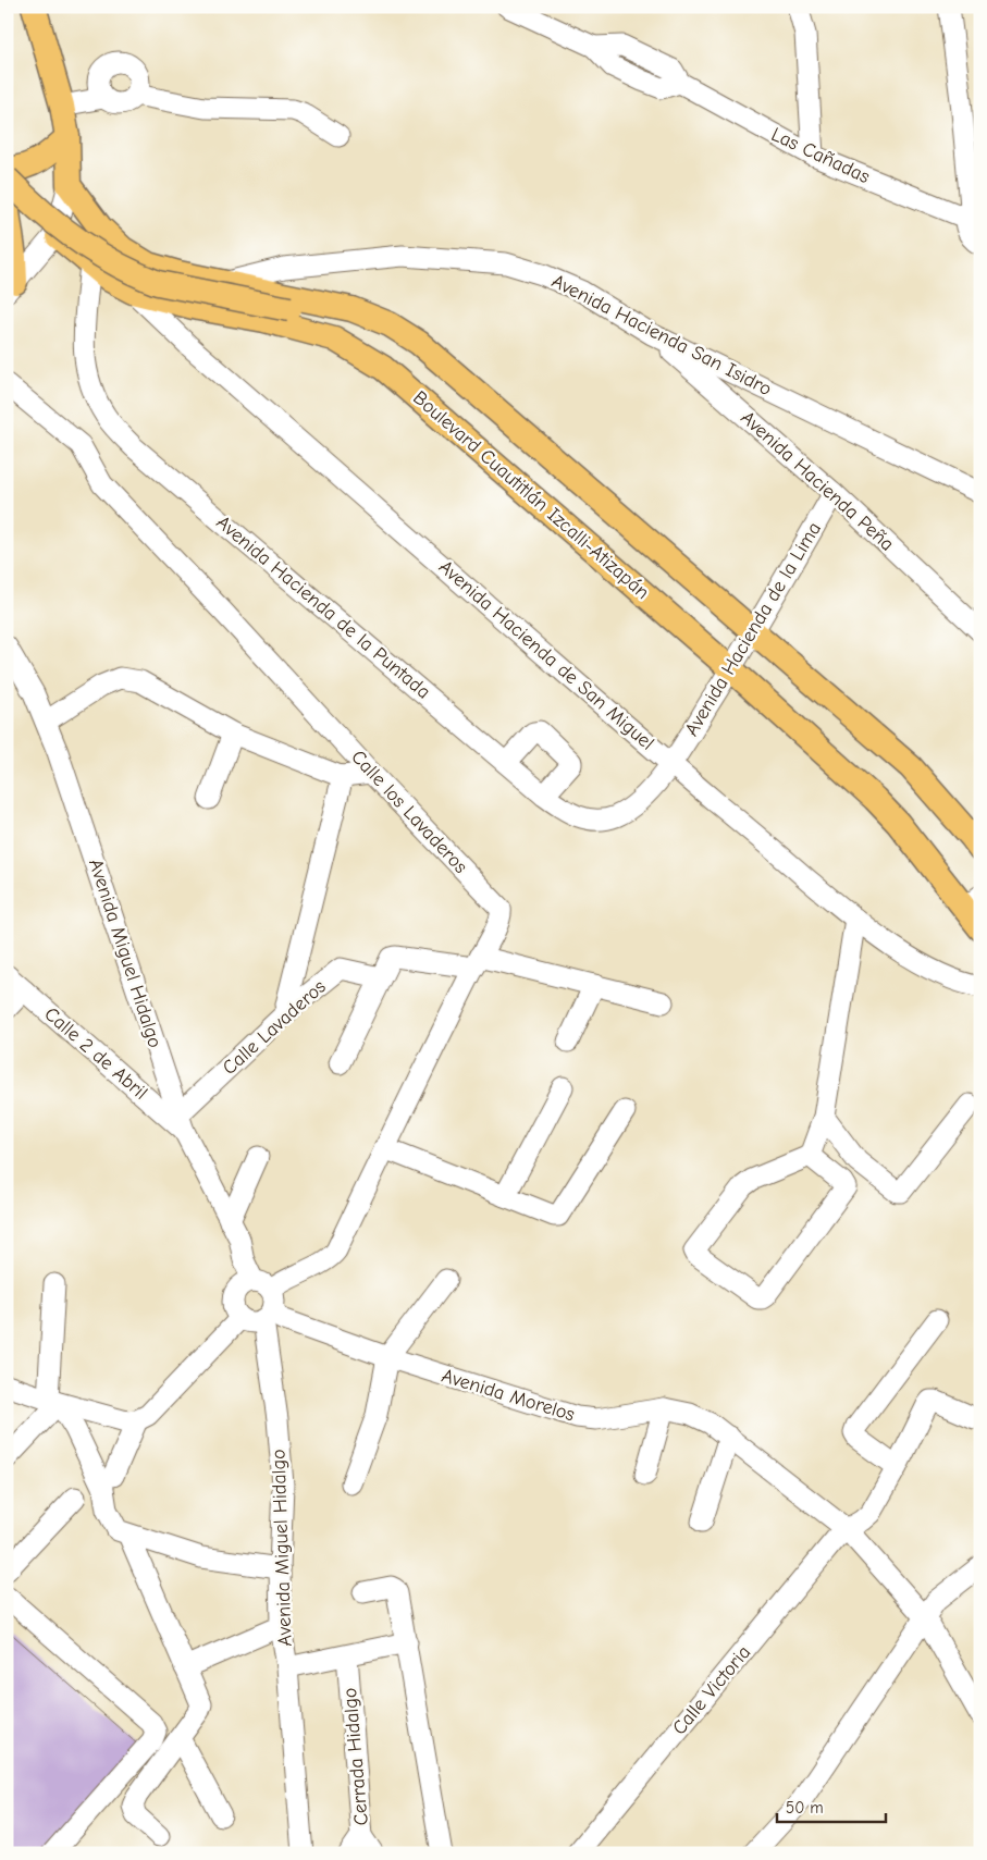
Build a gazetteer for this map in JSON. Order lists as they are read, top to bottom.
{
  "streets": {
    "main road": ["Boulevard Cuautitlán Izcalli-Atizapán"],
    "street": [
      "Las Cañadas",
      "Avenida Hacienda San Isidro",
      "Avenida Hacienda Peña",
      "Avenida Hacienda de la Puntada",
      "Avenida Hacienda de la Lima",
      "Avenida Hacienda de San Miguel",
      "Calle los Lavaderos",
      "Avenida Miguel Hidalgo",
      "Calle Lavaderos",
      "Calle 2 de Abril",
      "Avenida Morelos",
      "Calle Victoria",
      "Cerrada Hidalgo"
    ]
  },
  "crossings": [
    ["Avenida Hacienda San Isidro", "Avenida Hacienda Peña"],
    ["Avenida Hacienda Peña", "Avenida Hacienda de la Lima"],
    ["Boulevard Cuautitlán Izcalli-Atizapán", "Avenida Hacienda de la Puntada"],
    ["Boulevard Cuautitlán Izcalli-Atizapán", "Avenida Hacienda de la Lima"],
    ["Boulevard Cuautitlán Izcalli-Atizapán", "Avenida Hacienda de San Miguel"],
    ["Avenida Hacienda de la Puntada", "Avenida Hacienda de la Lima"],
    ["Avenida Hacienda de la Puntada", "Avenida Hacienda de San Miguel"],
    ["Avenida Hacienda de la Lima", "Avenida Hacienda de San Miguel"],
    ["Calle los Lavaderos", "Avenida Miguel Hidalgo"],
    ["Calle los Lavaderos", "Avenida Morelos"],
    ["Avenida Miguel Hidalgo", "Calle Lavaderos"],
    ["Avenida Miguel Hidalgo", "Calle 2 de Abril"],
    ["Avenida Miguel Hidalgo", "Avenida Morelos"],
    ["Calle Lavaderos", "Calle 2 de Abril"],
    ["Avenida Morelos", "Calle Victoria"]
  ],
  "scale_bar": "50 m"
}
